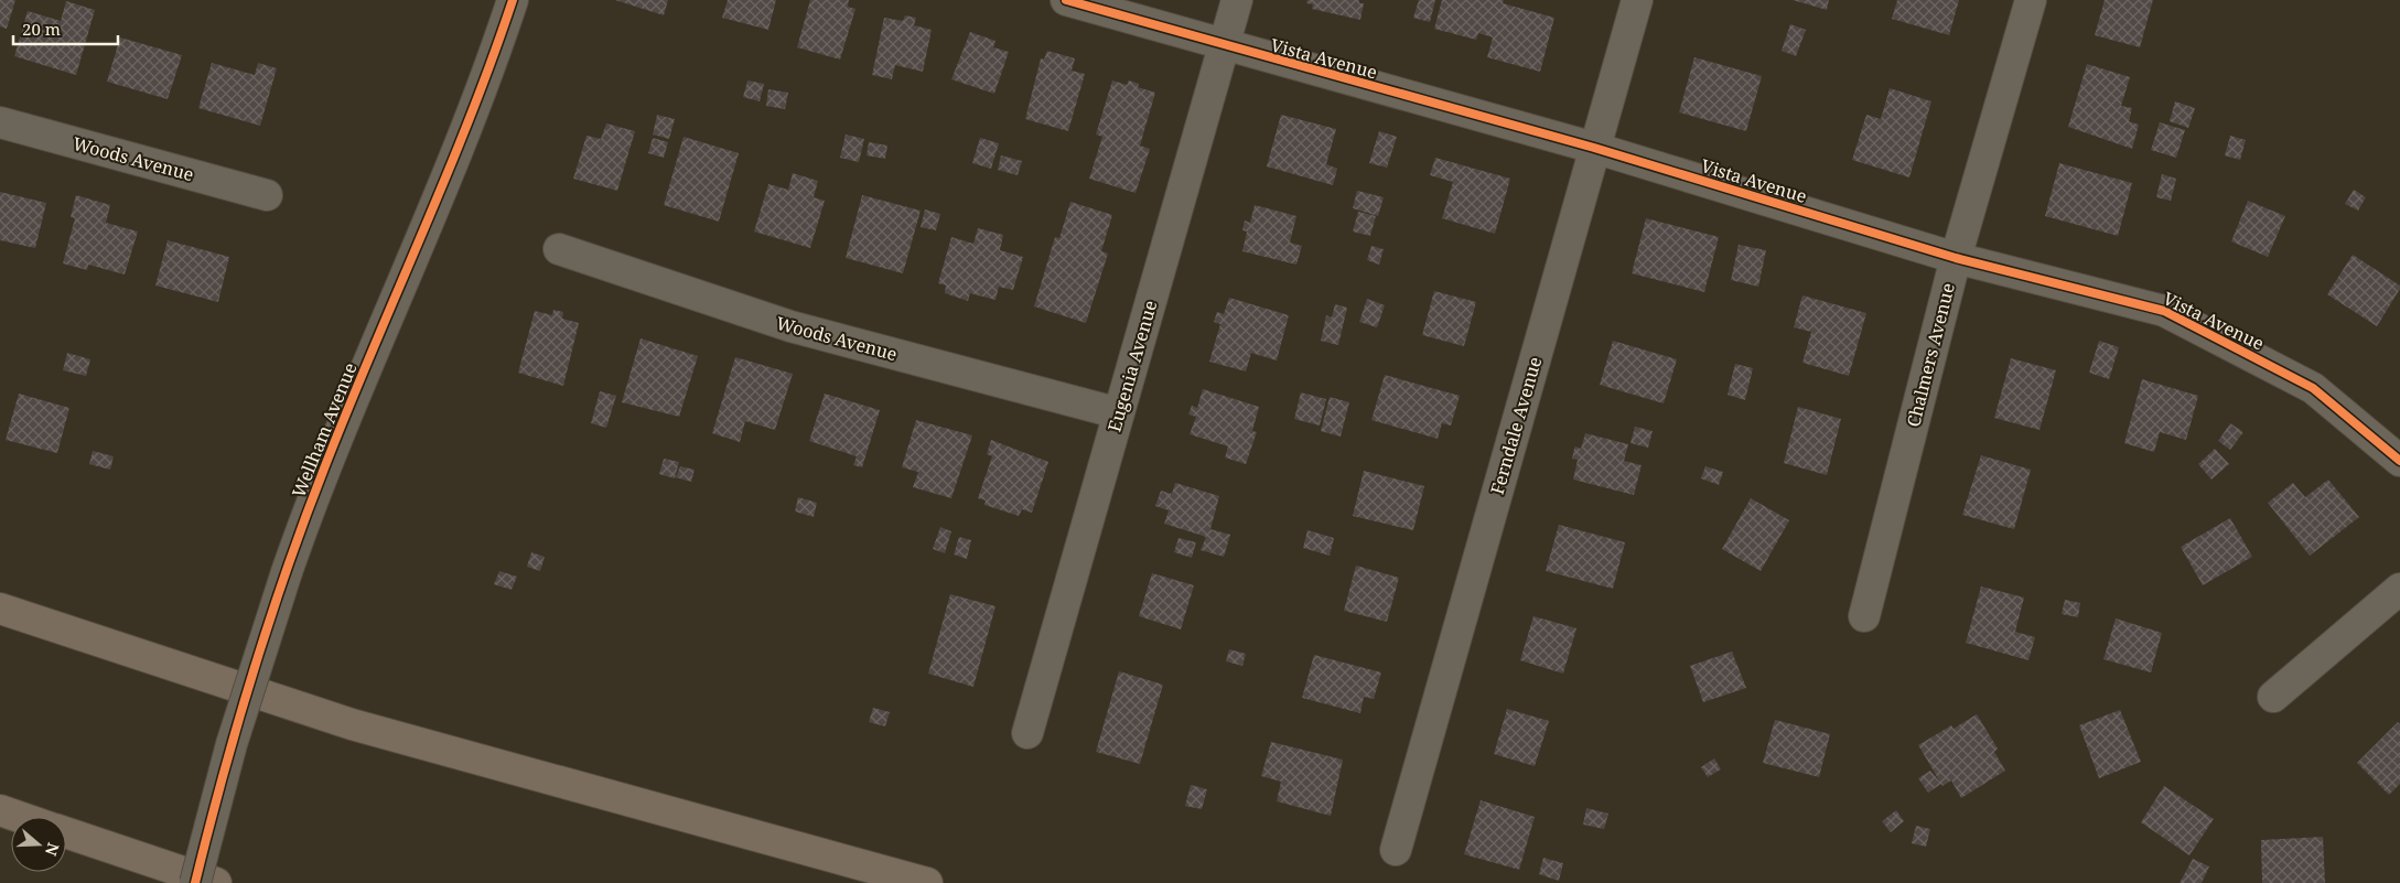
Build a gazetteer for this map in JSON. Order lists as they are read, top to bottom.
{
  "streets": {
    "street": [
      "Vista Avenue",
      "Woods Avenue",
      "Chalmers Avenue",
      "Eugenia Avenue",
      "Ferndale Avenue",
      "Wellham Avenue"
    ]
  },
  "crossings": [
    ["Vista Avenue", "Chalmers Avenue"],
    ["Vista Avenue", "Eugenia Avenue"],
    ["Vista Avenue", "Ferndale Avenue"],
    ["Woods Avenue", "Eugenia Avenue"]
  ],
  "scale_bar": "20 m",
  "north": "right"
}
